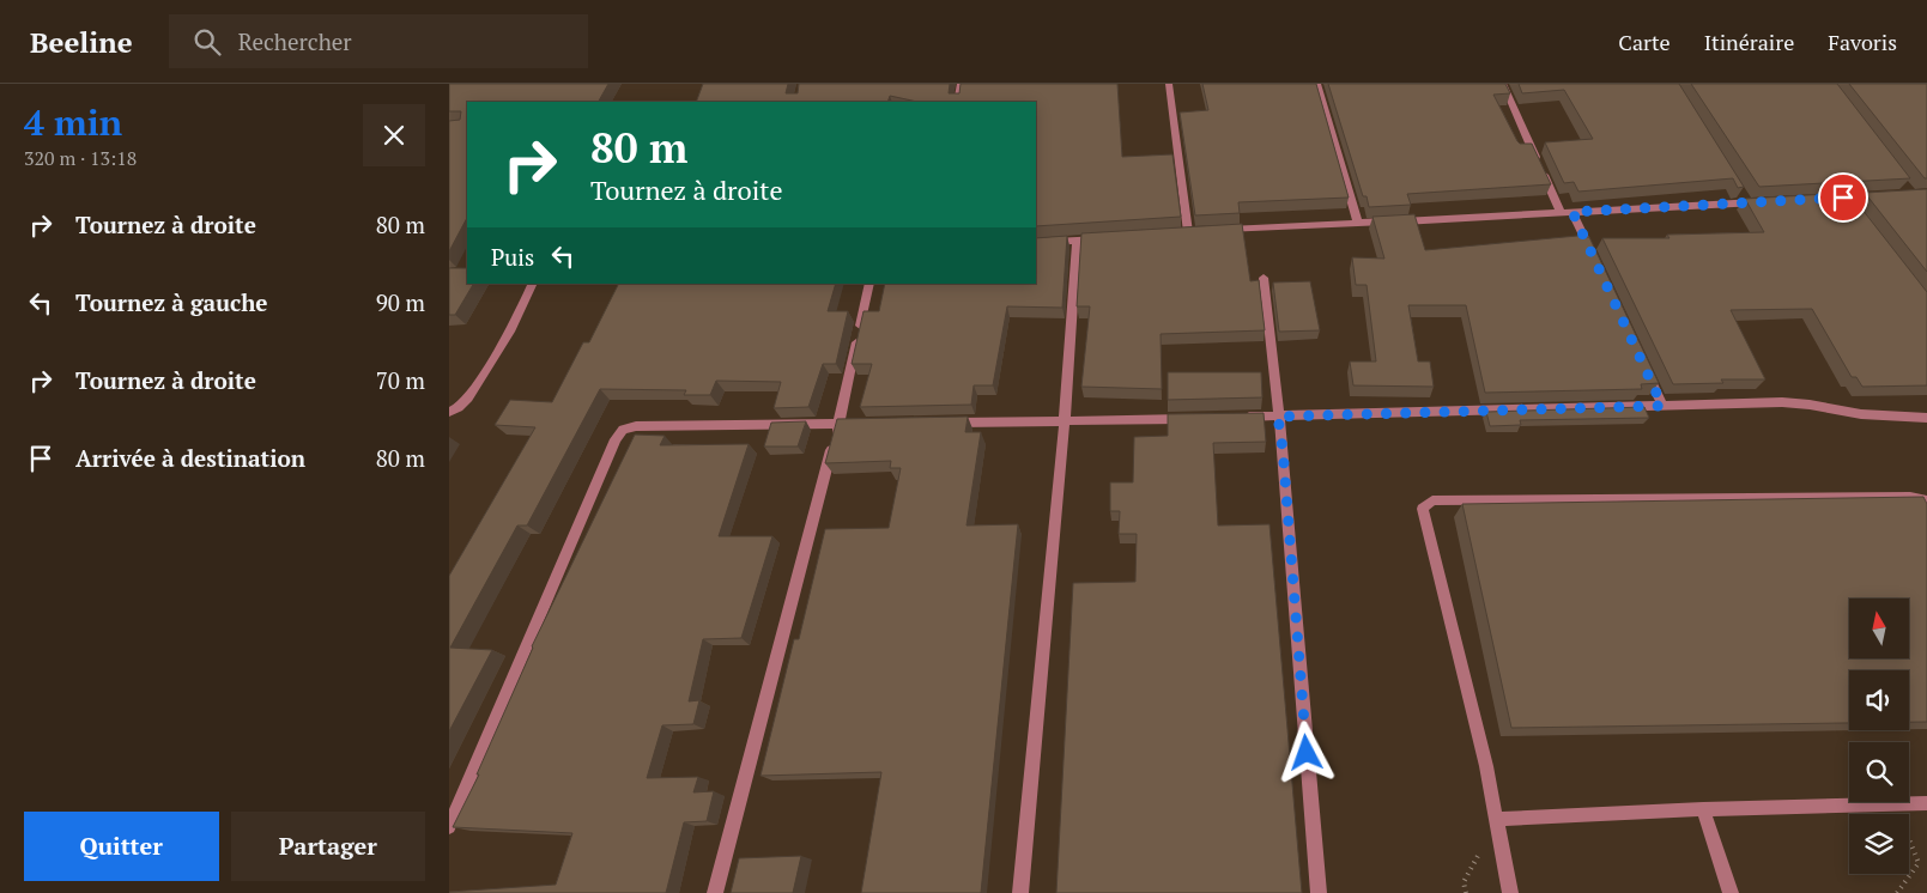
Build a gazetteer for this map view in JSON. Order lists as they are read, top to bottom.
{
  "north": "top",
  "page": {
    "header": "Beeline",
    "search": "Rechercher",
    "nav": ["Carte", "Itinéraire", "Favoris"],
    "heading": ["4 min", "320 m · 13:18"],
    "turn": ["80 m", "Tournez à droite"],
    "list": [
      {
        "name": "Tournez à droite",
        "value": "80 m"
      },
      {
        "name": "Tournez à gauche",
        "value": "90 m"
      },
      {
        "name": "Tournez à droite",
        "value": "70 m"
      },
      {
        "name": "Arrivée à destination",
        "value": "80 m"
      }
    ],
    "then": "Puis",
    "buttons": ["Quitter", "Partager"]
  }
}
